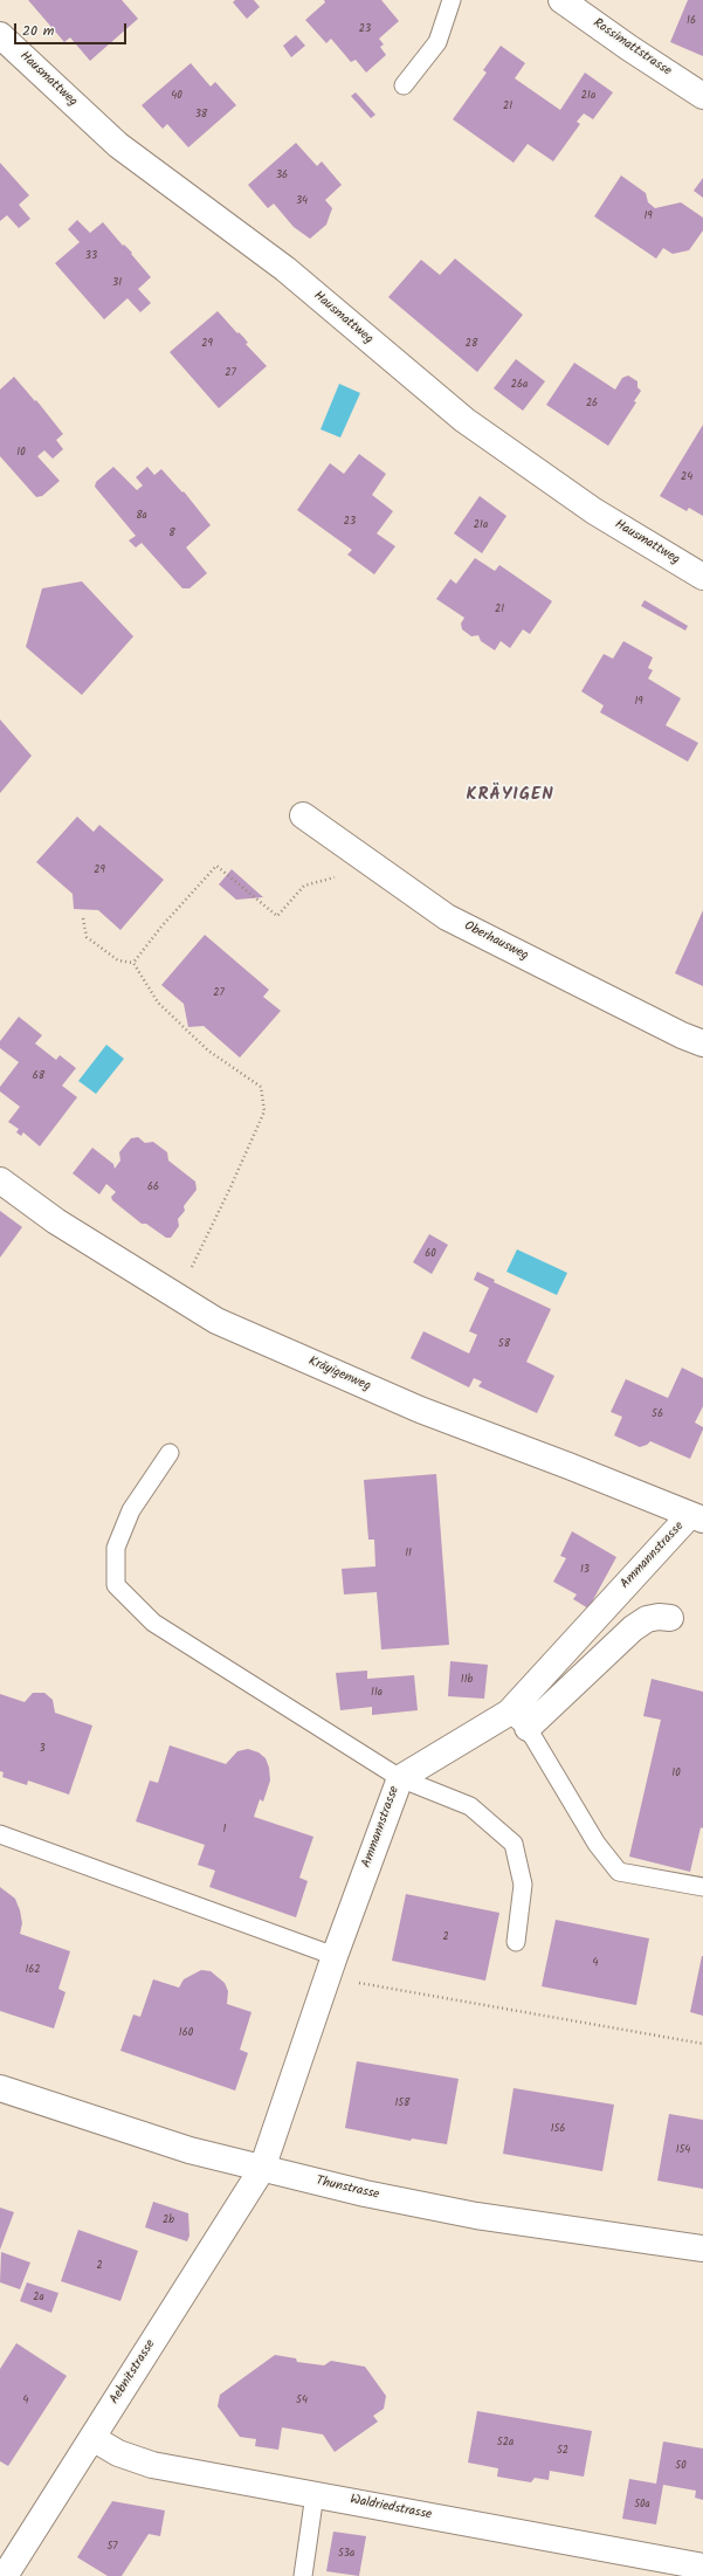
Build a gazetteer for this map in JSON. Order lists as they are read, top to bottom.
{
  "streets": {
    "street": [
      "Rossimattstrasse",
      "Hausmattweg",
      "Oberhausweg",
      "Kräyigenweg",
      "Ammannstrasse",
      "Thunstrasse",
      "Aebnitstrasse",
      "Waldriedstrasse"
    ]
  },
  "crossings": [
    ["Kräyigenweg", "Ammannstrasse"],
    ["Ammannstrasse", "Thunstrasse"],
    ["Ammannstrasse", "Aebnitstrasse"],
    ["Thunstrasse", "Aebnitstrasse"],
    ["Aebnitstrasse", "Waldriedstrasse"]
  ],
  "districts": ["KRÄYIGEN"],
  "house_numbers": [
    "16",
    "23",
    "40",
    "21a",
    "21",
    "38",
    "36",
    "34",
    "19",
    "33",
    "31",
    "29",
    "28",
    "27",
    "26a",
    "26",
    "10",
    "24",
    "8a",
    "23",
    "21a",
    "8",
    "21",
    "19",
    "29",
    "27",
    "68",
    "66",
    "60",
    "58",
    "56",
    "11",
    "13",
    "11b",
    "11a",
    "3",
    "10",
    "1",
    "2",
    "4",
    "162",
    "160",
    "158",
    "156",
    "154",
    "2b",
    "2",
    "2a",
    "4",
    "54",
    "52a",
    "52",
    "50",
    "50a",
    "57",
    "53a"
  ],
  "scale_bar": "20 m"
}
